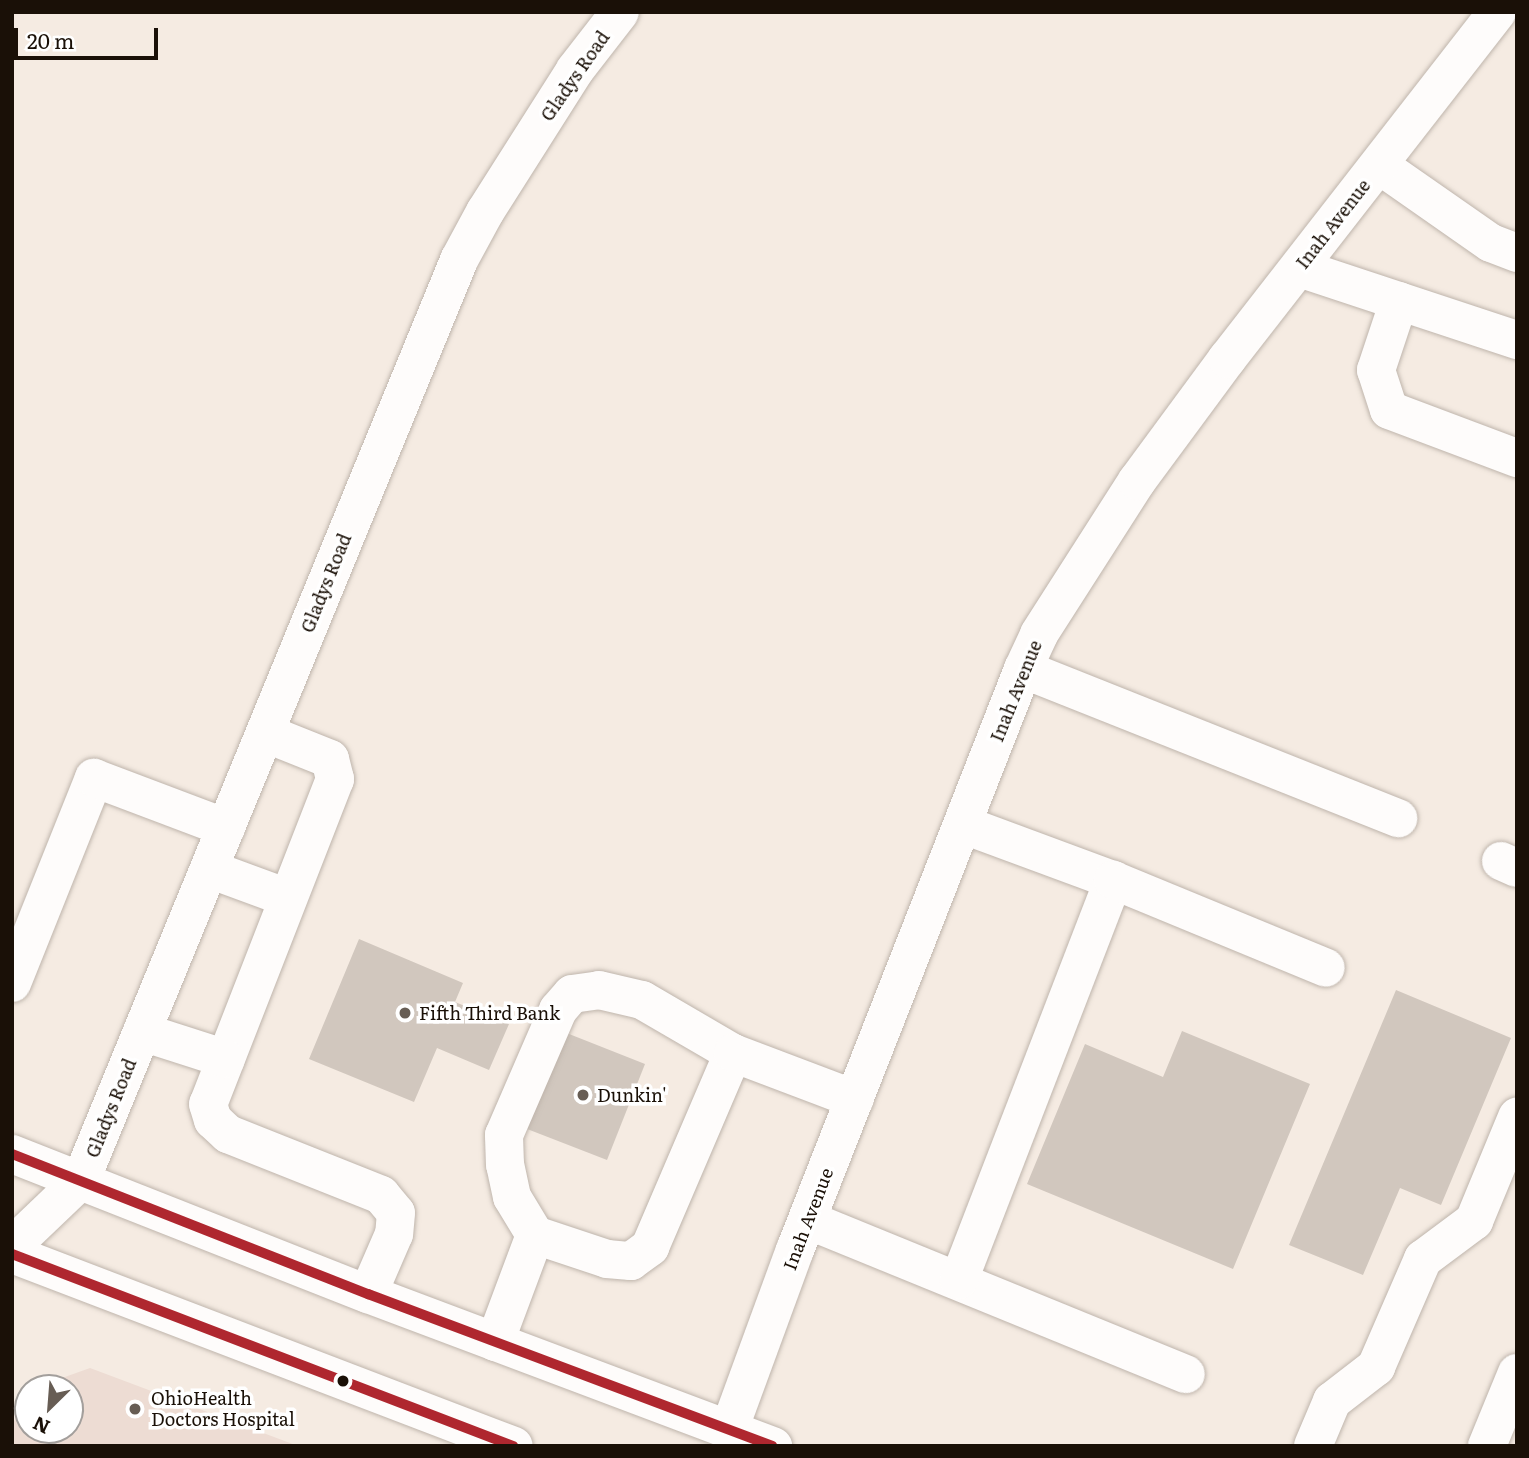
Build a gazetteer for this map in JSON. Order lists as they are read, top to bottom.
{
  "streets": {
    "street": ["Gladys Road", "Inah Avenue"]
  },
  "places": ["Fifth Third Bank", "Dunkin'", "OhioHealth Doctors Hospital"],
  "scale_bar": "20 m",
  "north": "bottom left"
}
